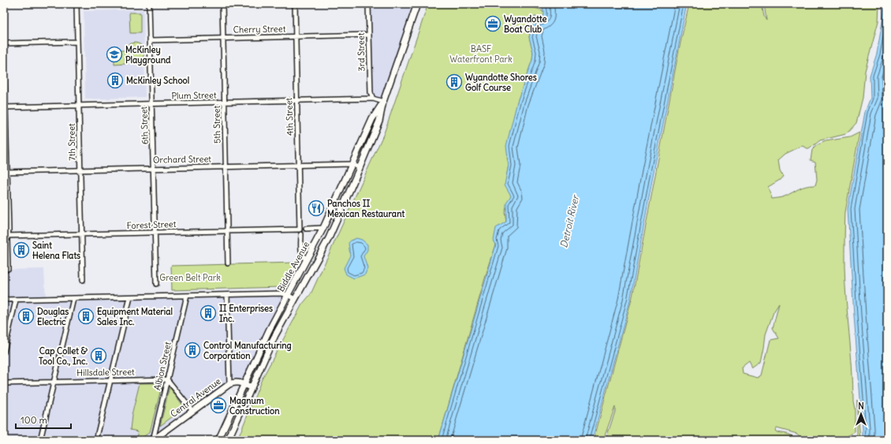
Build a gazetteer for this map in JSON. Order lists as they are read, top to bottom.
{
  "streets": {
    "main road": ["Biddle Avenue", "Central Avenue"],
    "street": [
      "Cherry Street",
      "3rd Street",
      "Plum Street",
      "4th Street",
      "5th Street",
      "6th Street",
      "7th Street",
      "Orchard Street",
      "Forest Street",
      "Albion Street",
      "Hillsdale Street"
    ]
  },
  "crossings": [
    ["Cherry Street", "3rd Street"],
    ["Cherry Street", "4th Street"],
    ["Cherry Street", "5th Street"],
    ["Cherry Street", "6th Street"],
    ["3rd Street", "Plum Street"],
    ["Plum Street", "4th Street"],
    ["Plum Street", "5th Street"],
    ["Plum Street", "6th Street"],
    ["Plum Street", "7th Street"],
    ["Plum Street", "Biddle Avenue"],
    ["4th Street", "Orchard Street"],
    ["4th Street", "Forest Street"],
    ["5th Street", "Orchard Street"],
    ["5th Street", "Forest Street"],
    ["6th Street", "Orchard Street"],
    ["6th Street", "Forest Street"],
    ["7th Street", "Orchard Street"],
    ["7th Street", "Forest Street"],
    ["Orchard Street", "Biddle Avenue"],
    ["Biddle Avenue", "Central Avenue"],
    ["Albion Street", "Hillsdale Street"],
    ["Albion Street", "Central Avenue"]
  ],
  "water": ["Detroit River"],
  "parks": ["BASF Waterfront Park", "Green Belt Park"],
  "places": {
    "office": ["Wyandotte Boat Club", "Magnum Construction"],
    "school or university": ["McKinley Playground"],
    "building": [
      "McKinley School",
      "Wyandotte Shores Golf Course",
      "Saint Helena Flats",
      "II Enterprises Inc.",
      "Douglas Electric",
      "Equipment Material Sales Inc.",
      "Control Manufacturing Corporation",
      "Cap Collet & Tool Co., Inc."
    ],
    "restaurant": ["Panchos II Mexican Restaurant"]
  },
  "scale_bar": "100 m",
  "north": "top"
}
